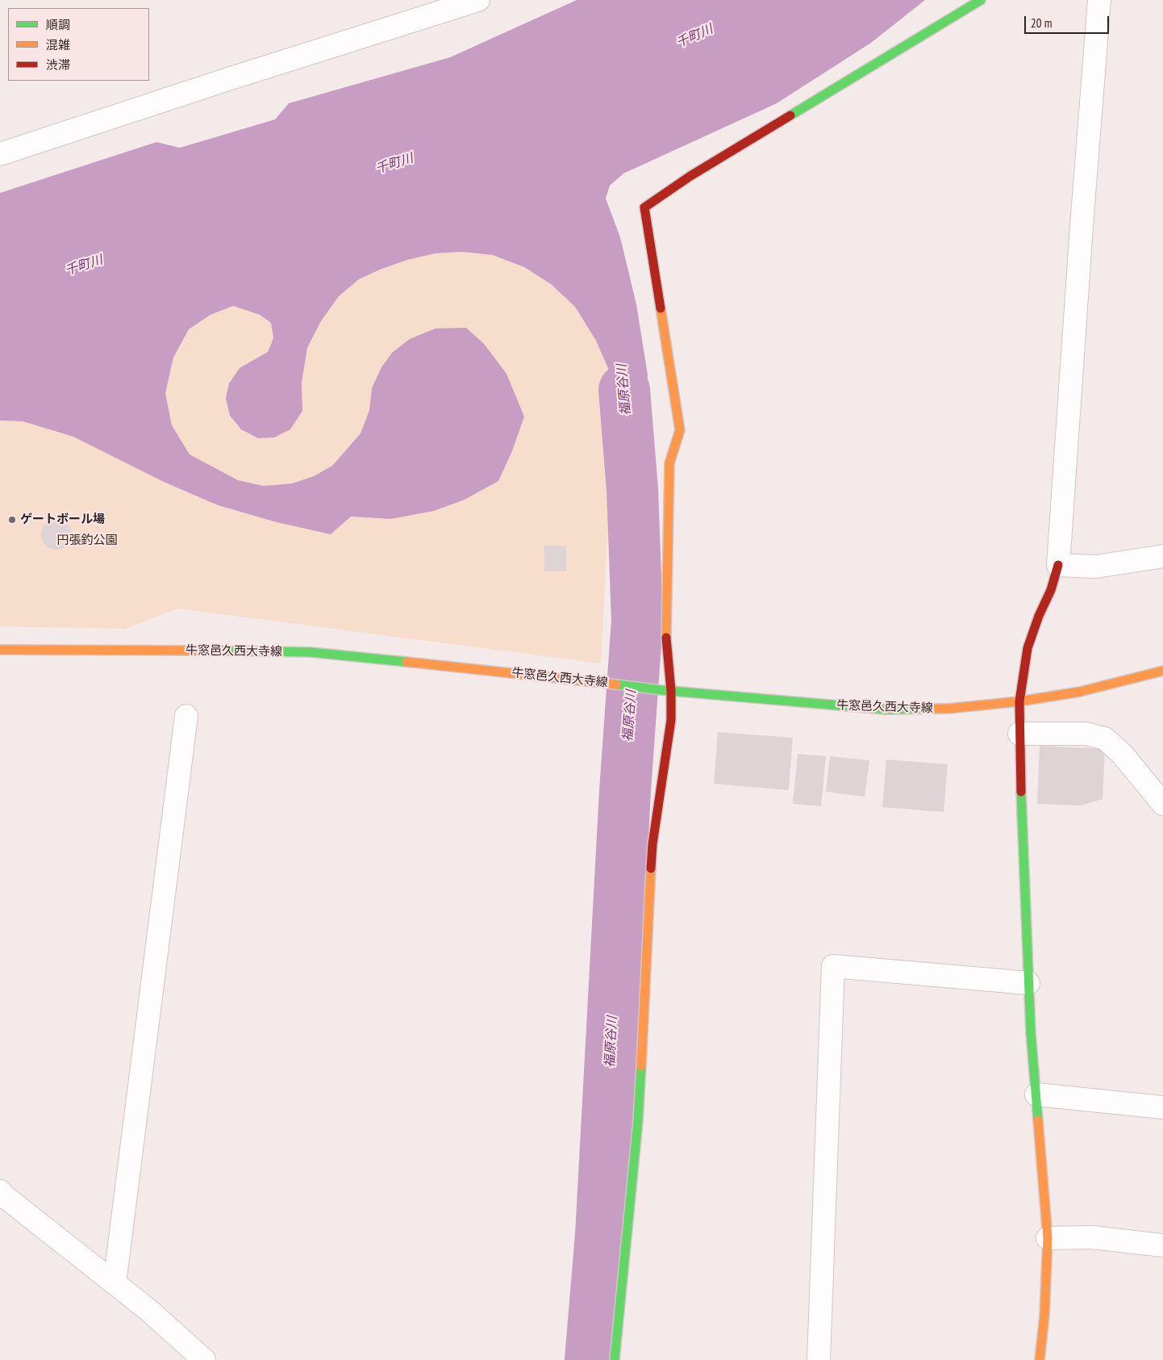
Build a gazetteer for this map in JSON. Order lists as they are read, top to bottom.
{
  "streets": {
    "street": ["牛窓邑久西大寺線"]
  },
  "water": ["千町川", "福原谷川"],
  "parks": ["円張釣公園"],
  "places": ["ゲートボール場"],
  "legend": ["順調", "混雑", "渋滞"],
  "scale_bar": "20 m"
}
